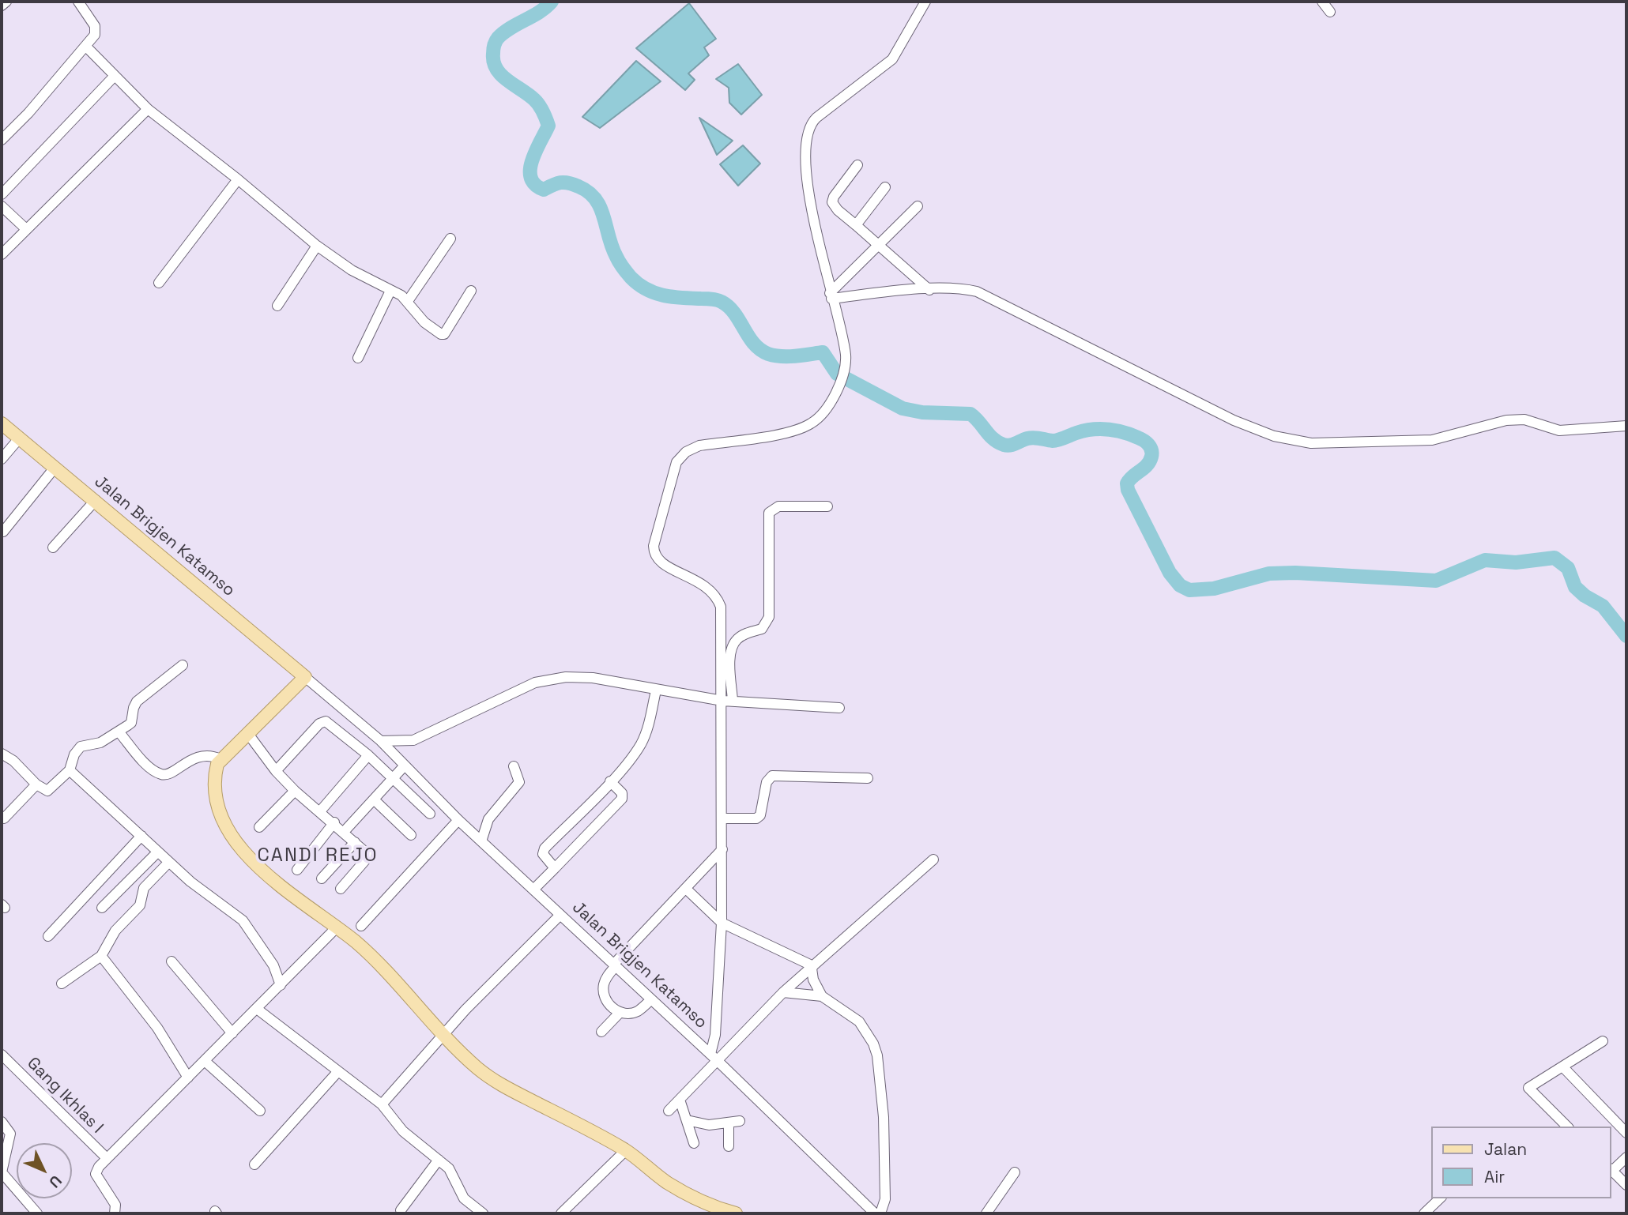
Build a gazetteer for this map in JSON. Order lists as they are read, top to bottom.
{
  "streets": {
    "main road": ["Jalan Brigjen Katamso"],
    "street": ["Gang Ikhlas I"]
  },
  "districts": ["CANDI REJO"],
  "legend": ["Jalan", "Air"],
  "north": "bottom right"
}
